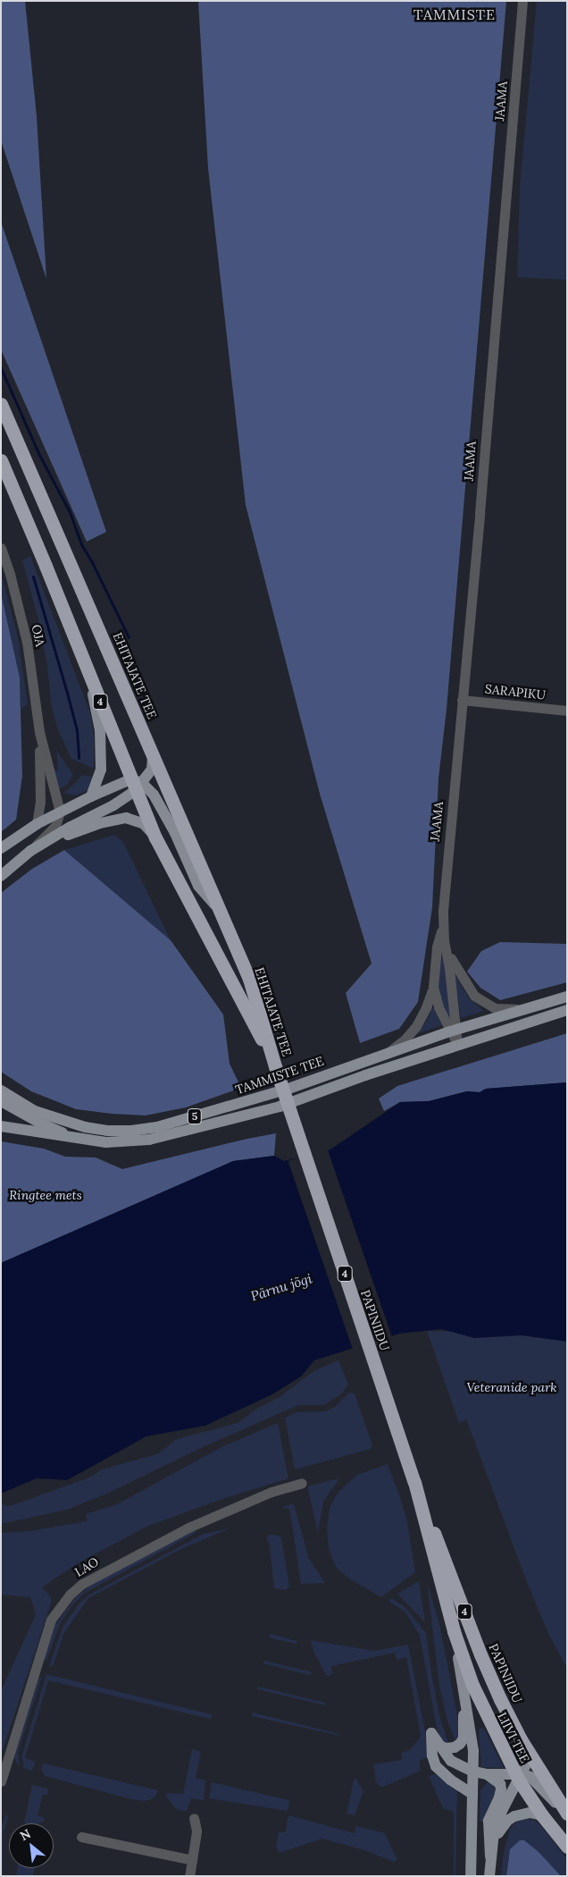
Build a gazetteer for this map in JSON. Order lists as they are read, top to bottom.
{
  "streets": {
    "highway": [
      "EHITAJATE TEE",
      "4",
      "PAPINIIDU",
      "LIIVI TEE"
    ],
    "main road": ["TAMMISTE TEE", "5"],
    "street": [
      "JAAMA",
      "OJA",
      "SARAPIKU",
      "LAO"
    ]
  },
  "crossings": [
    ["JAAMA", "SARAPIKU"],
    ["JAAMA", "TAMMISTE TEE"],
    ["JAAMA", "5"],
    ["EHITAJATE TEE", "PAPINIIDU"],
    ["PAPINIIDU", "LIIVI TEE"]
  ],
  "districts": ["TAMMISTE"],
  "water": ["Pärnu jõgi"],
  "parks": ["Ringtee mets", "Veteranide park"],
  "north": "top left"
}
